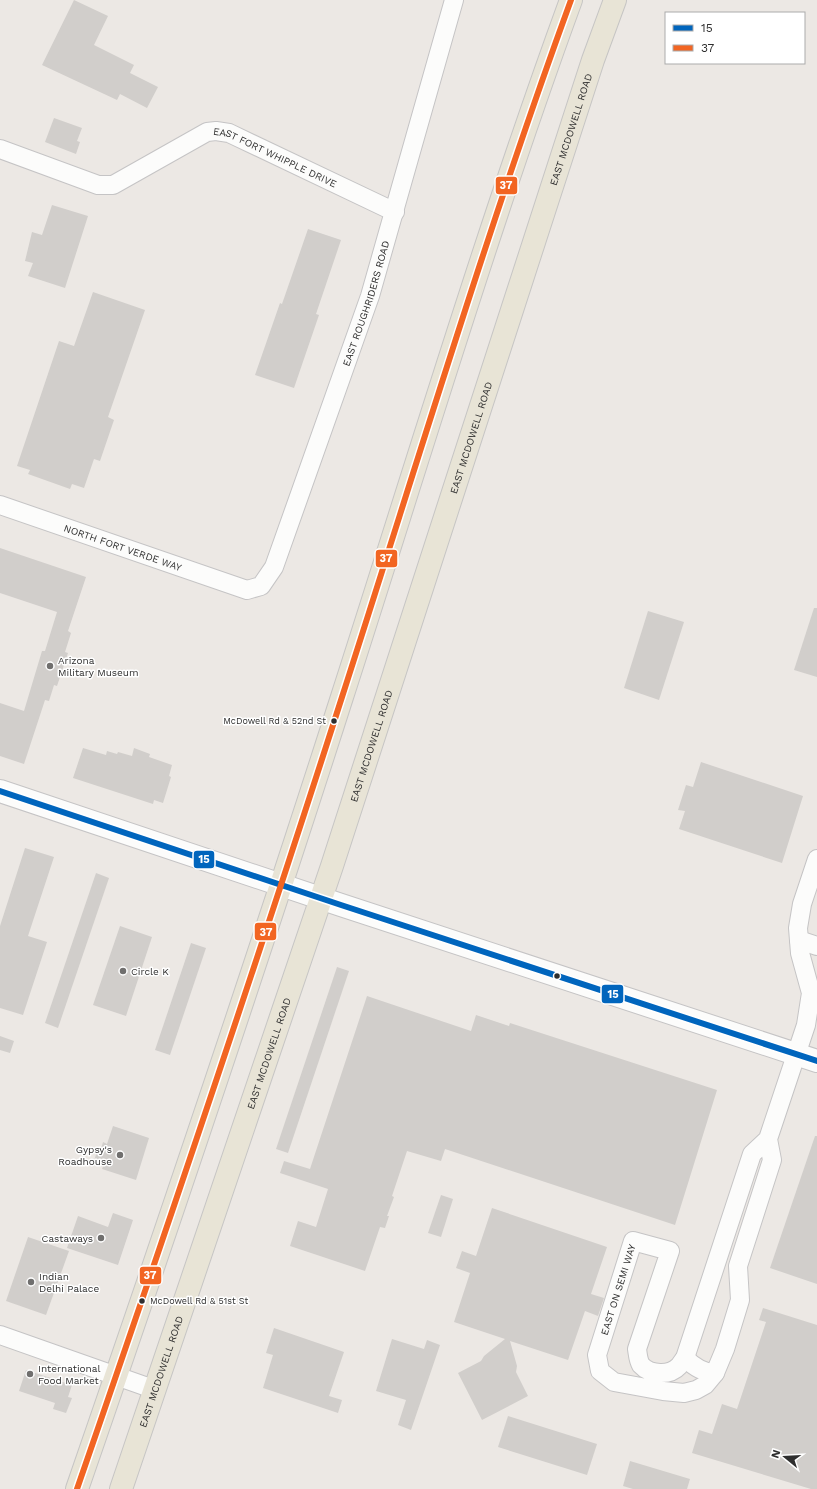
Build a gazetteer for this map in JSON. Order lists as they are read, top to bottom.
{
  "streets": {
    "main road": ["EAST MCDOWELL ROAD"],
    "street": [
      "EAST FORT WHIPPLE DRIVE",
      "EAST ROUGHRIDERS ROAD",
      "NORTH FORT VERDE WAY",
      "EAST ON SEMI WAY"
    ]
  },
  "crossings": [
    ["EAST FORT WHIPPLE DRIVE", "EAST ROUGHRIDERS ROAD"],
    ["EAST ROUGHRIDERS ROAD", "NORTH FORT VERDE WAY"]
  ],
  "places": [
    "Arizona Military Museum",
    "McDowell Rd & 52nd St",
    "Circle K",
    "Gypsy's Roadhouse",
    "Castaways",
    "Indian Delhi Palace",
    "McDowell Rd & 51st St",
    "International Food Market"
  ],
  "lines": ["transit line 37", "transit line 15"],
  "legend": ["15", "37"],
  "north": "left"
}
